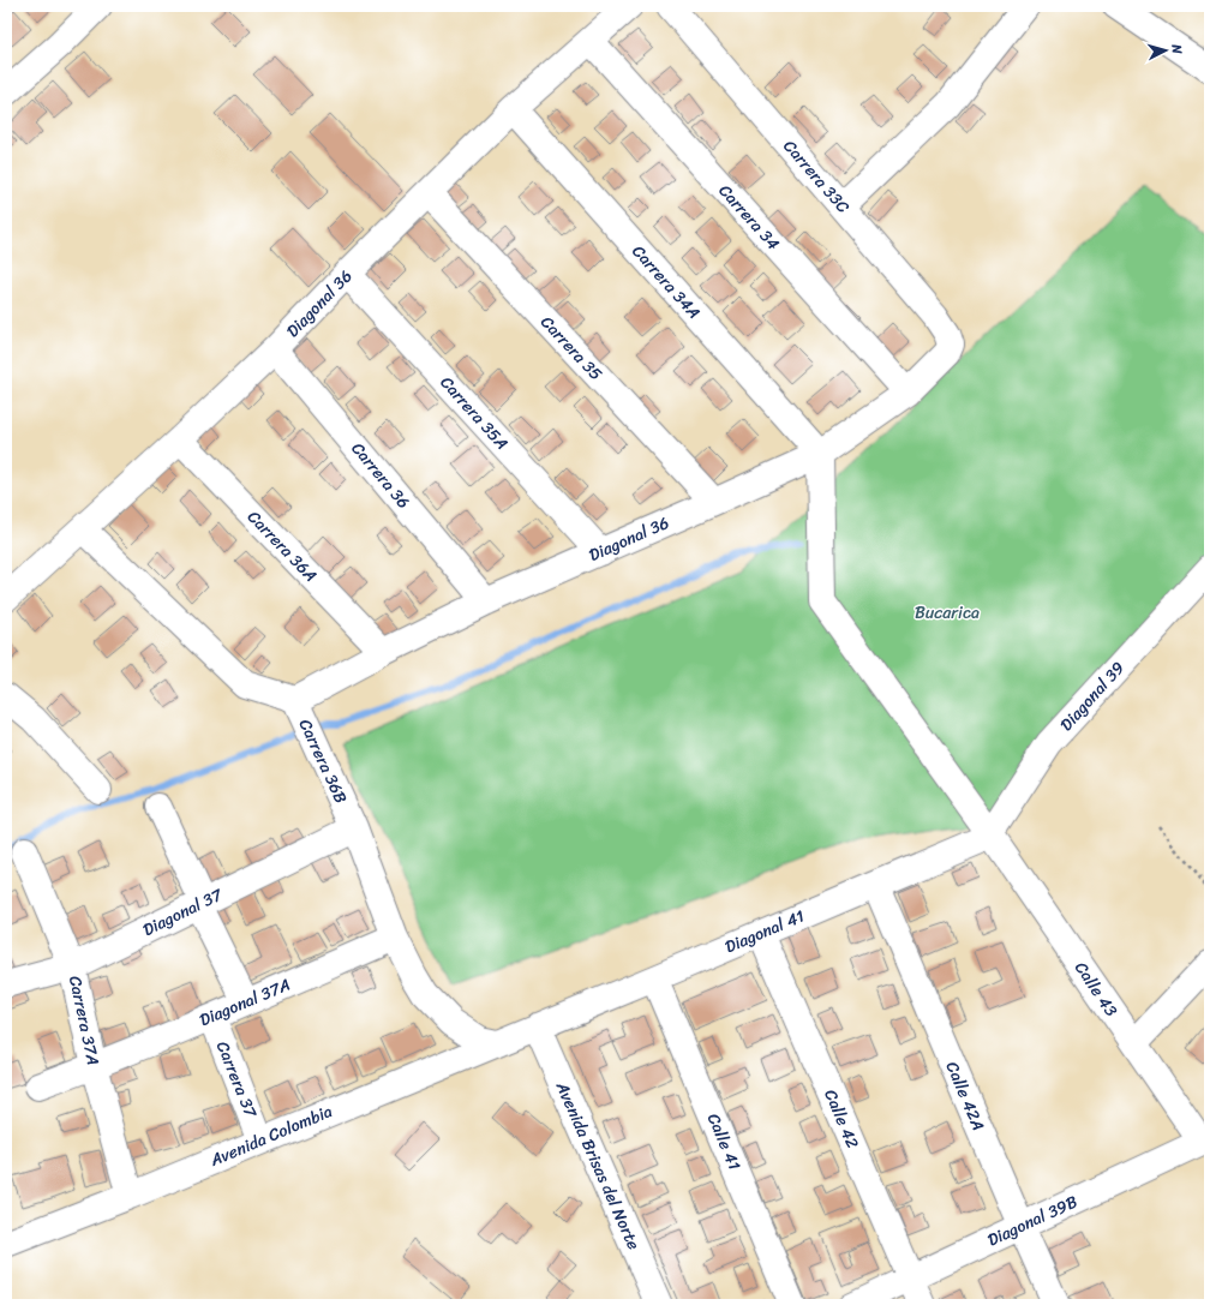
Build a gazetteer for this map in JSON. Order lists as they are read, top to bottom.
{
  "streets": {
    "street": [
      "Carrera 33C",
      "Carrera 34",
      "Carrera 34A",
      "Diagonal 36",
      "Carrera 35",
      "Carrera 35A",
      "Carrera 36",
      "Carrera 36A",
      "Diagonal 39",
      "Carrera 36B",
      "Diagonal 37",
      "Diagonal 41",
      "Calle 43",
      "Diagonal 37A",
      "Carrera 37A",
      "Carrera 37",
      "Calle 42A",
      "Calle 42",
      "Avenida Colombia",
      "Calle 41",
      "Avenida Brisas del Norte",
      "Diagonal 39B"
    ]
  },
  "crossings": [
    ["Carrera 33C", "Diagonal 36"],
    ["Carrera 34", "Diagonal 36"],
    ["Carrera 34A", "Diagonal 36"],
    ["Carrera 34A", "Calle 43"],
    ["Diagonal 36", "Carrera 35"],
    ["Diagonal 36", "Carrera 35A"],
    ["Diagonal 36", "Carrera 36"],
    ["Diagonal 36", "Carrera 36A"],
    ["Diagonal 36", "Carrera 36B"],
    ["Diagonal 36", "Calle 43"],
    ["Diagonal 39", "Diagonal 41"],
    ["Diagonal 39", "Calle 43"],
    ["Carrera 36B", "Diagonal 37"],
    ["Carrera 36B", "Diagonal 37A"],
    ["Carrera 36B", "Avenida Colombia"],
    ["Diagonal 37", "Carrera 37A"],
    ["Diagonal 41", "Calle 43"],
    ["Diagonal 41", "Calle 42A"],
    ["Diagonal 41", "Calle 42"],
    ["Diagonal 41", "Avenida Colombia"],
    ["Diagonal 41", "Calle 41"],
    ["Diagonal 41", "Avenida Brisas del Norte"],
    ["Calle 43", "Diagonal 39B"],
    ["Diagonal 37A", "Carrera 37A"],
    ["Diagonal 37A", "Carrera 37"],
    ["Carrera 37A", "Avenida Colombia"],
    ["Carrera 37", "Avenida Colombia"],
    ["Calle 42A", "Diagonal 39B"],
    ["Calle 42", "Diagonal 39B"],
    ["Avenida Colombia", "Avenida Brisas del Norte"]
  ],
  "parks": ["Bucarica"],
  "north": "right"
}
